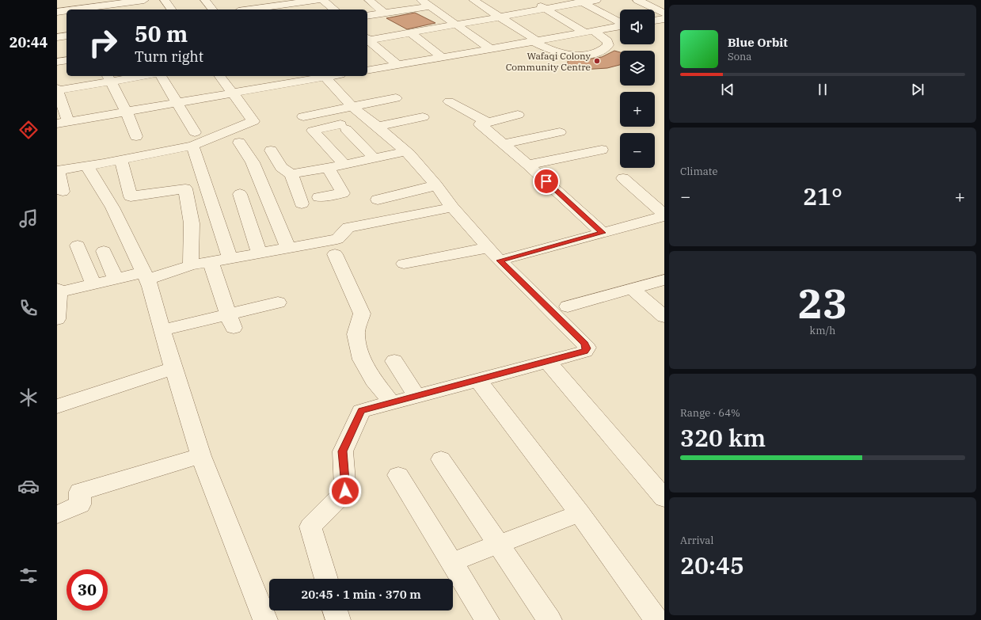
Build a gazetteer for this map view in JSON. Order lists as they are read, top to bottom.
{
  "places": ["Wafaqi Colony Community Centre"],
  "page": {
    "tabs": "20:44",
    "map_buttons": ["+", "−"],
    "turn": ["50 m", "Turn right"],
    "song": ["Blue Orbit", "Sona"],
    "tile": [
      "Climate",
      ["23", "km/h"],
      ["Range · 64%", "320 km"],
      ["Arrival", "20:45"]
    ],
    "heat": ["−", "21°", "+"],
    "limit": "30",
    "trip": "20:45 · 1 min · 370 m"
  }
}
